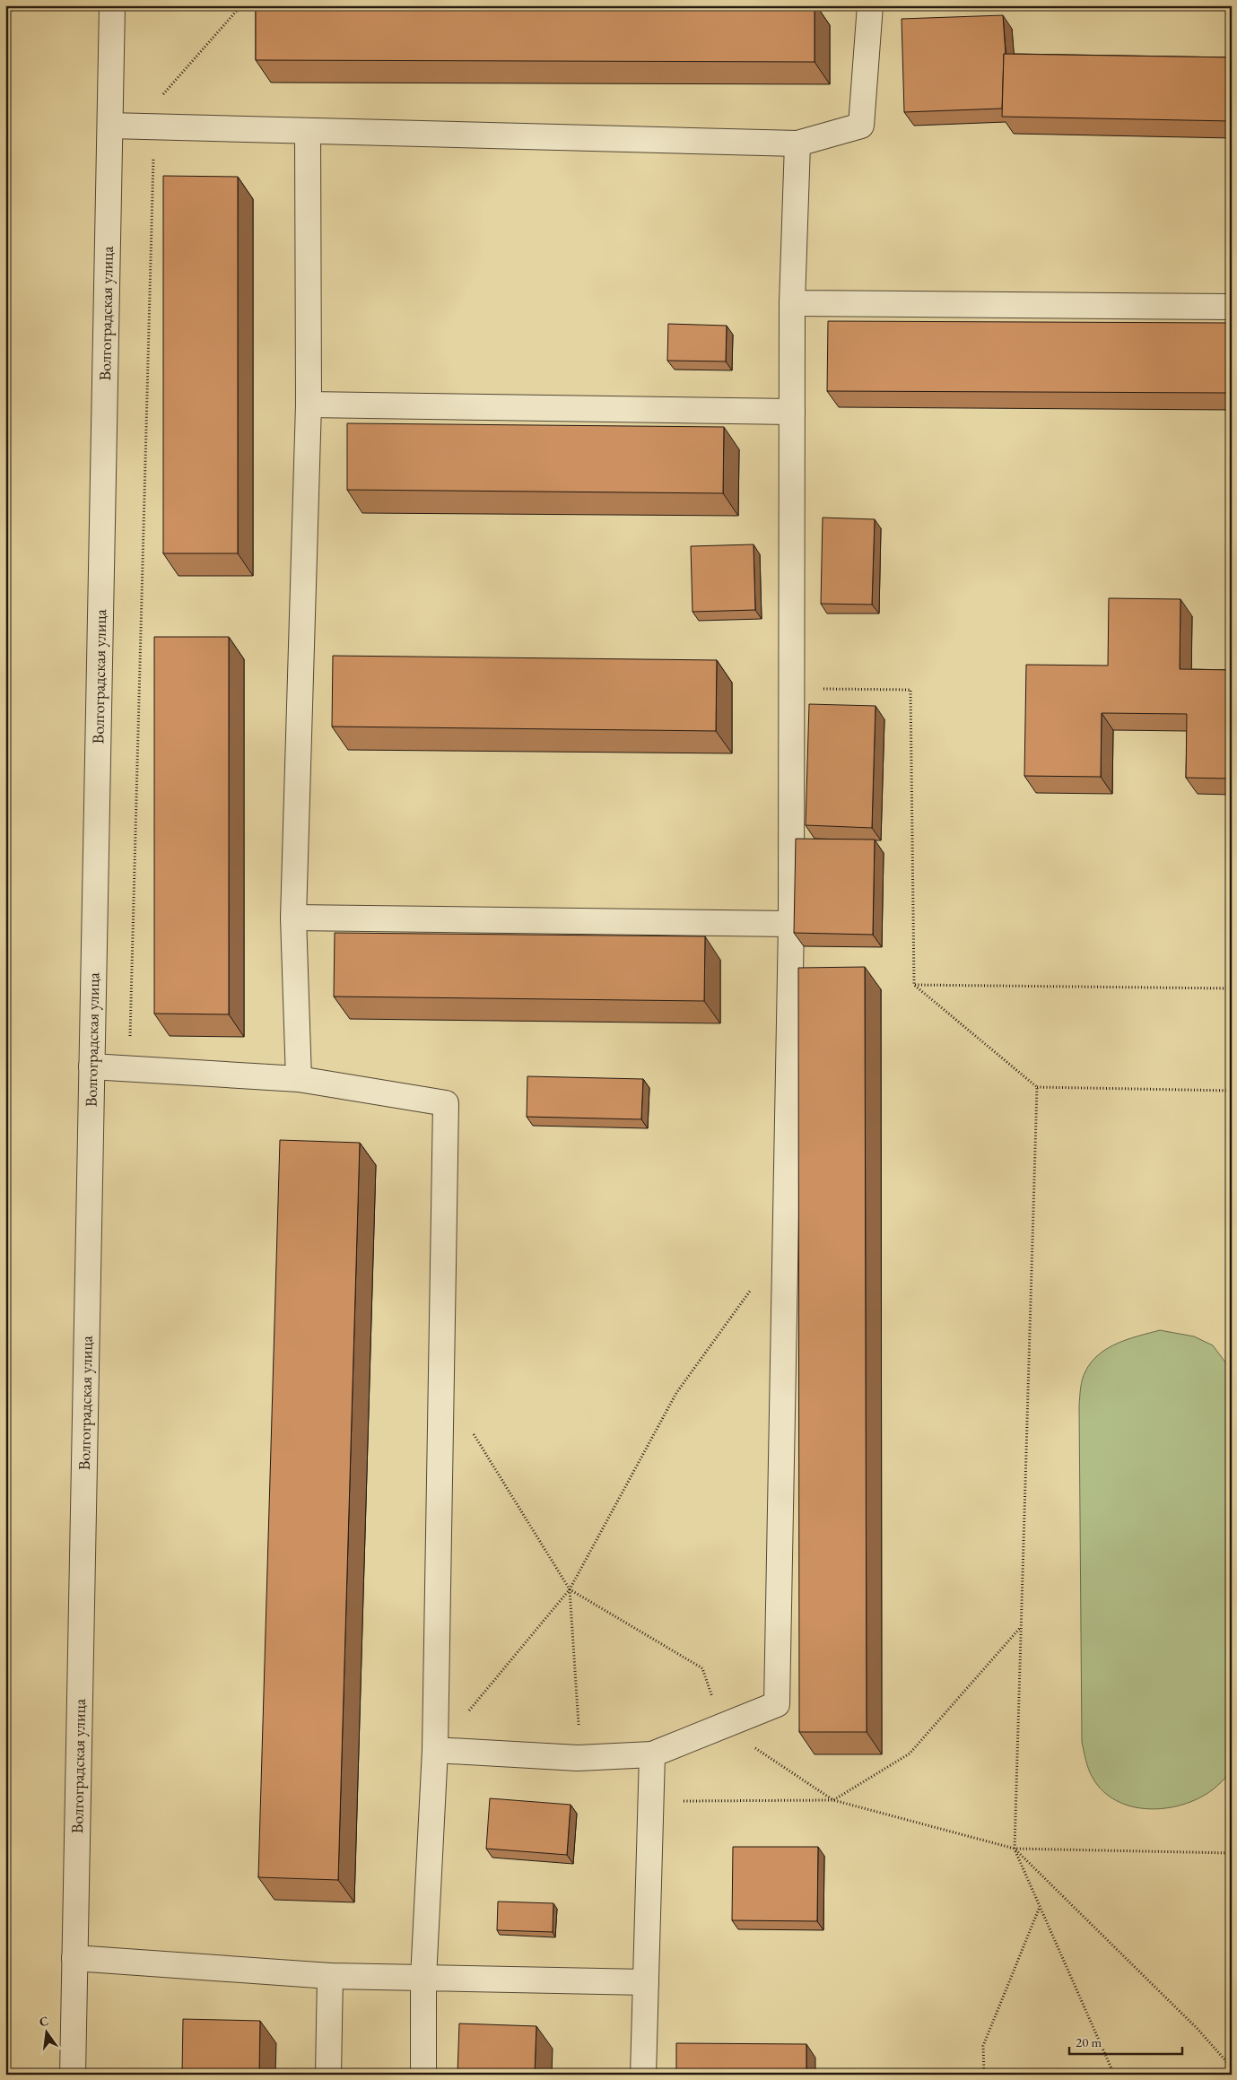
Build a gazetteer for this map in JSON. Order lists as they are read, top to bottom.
{
  "streets": {
    "street": ["Волгоградская улица"]
  },
  "scale_bar": "20 m",
  "north": "top"
}
